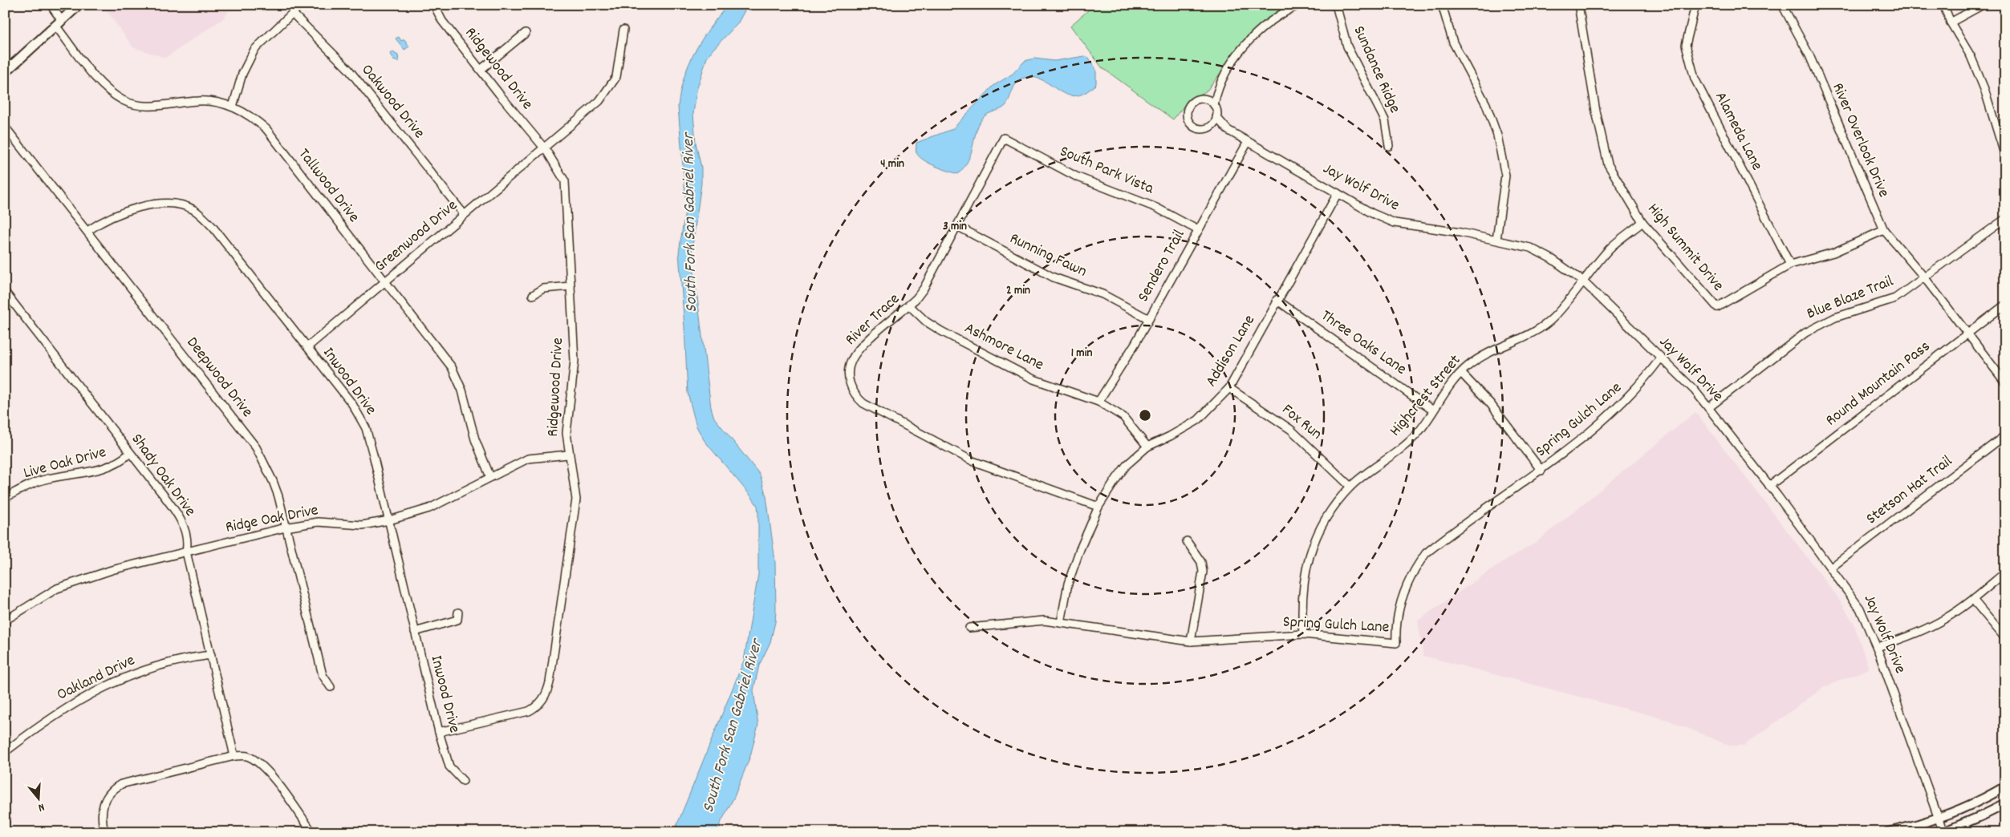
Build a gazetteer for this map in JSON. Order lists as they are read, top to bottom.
{
  "streets": {
    "street": [
      "Ridgewood Drive",
      "Sundance Ridge",
      "Oakwood Drive",
      "Alameda Lane",
      "River Overlook Drive",
      "South Park Vista",
      "Tallwood Drive",
      "Jay Wolf Drive",
      "Greenwood Drive",
      "High Summit Drive",
      "Running Fawn",
      "Sendero Trail",
      "Blue Blaze Trail",
      "River Trace",
      "Three Oaks Lane",
      "Ashmore Lane",
      "Addison Lane",
      "Deepwood Drive",
      "Inwood Drive",
      "Round Mountain Pass",
      "Highcrest Street",
      "Spring Gulch Lane",
      "Fox Run",
      "Live Oak Drive",
      "Shady Oak Drive",
      "Stetson Hat Trail",
      "Ridge Oak Drive",
      "Oakland Drive"
    ]
  },
  "crossings": [
    ["Ridgewood Drive", "Greenwood Drive"],
    ["Ridgewood Drive", "Inwood Drive"],
    ["Ridgewood Drive", "Ridge Oak Drive"],
    ["Oakwood Drive", "Greenwood Drive"],
    ["Alameda Lane", "High Summit Drive"],
    ["River Overlook Drive", "High Summit Drive"],
    ["River Overlook Drive", "Blue Blaze Trail"],
    ["River Overlook Drive", "Round Mountain Pass"],
    ["South Park Vista", "Sendero Trail"],
    ["South Park Vista", "River Trace"],
    ["Tallwood Drive", "Greenwood Drive"],
    ["Tallwood Drive", "Ridge Oak Drive"],
    ["Jay Wolf Drive", "Sendero Trail"],
    ["Jay Wolf Drive", "Blue Blaze Trail"],
    ["Jay Wolf Drive", "Addison Lane"],
    ["Jay Wolf Drive", "Round Mountain Pass"],
    ["Jay Wolf Drive", "Highcrest Street"],
    ["Jay Wolf Drive", "Spring Gulch Lane"],
    ["Jay Wolf Drive", "Stetson Hat Trail"],
    ["Greenwood Drive", "Inwood Drive"],
    ["High Summit Drive", "Highcrest Street"],
    ["Running Fawn", "Sendero Trail"],
    ["Running Fawn", "River Trace"],
    ["Sendero Trail", "Ashmore Lane"],
    ["River Trace", "Ashmore Lane"],
    ["River Trace", "Addison Lane"],
    ["Three Oaks Lane", "Addison Lane"],
    ["Three Oaks Lane", "Highcrest Street"],
    ["Ashmore Lane", "Addison Lane"],
    ["Addison Lane", "Spring Gulch Lane"],
    ["Addison Lane", "Fox Run"],
    ["Deepwood Drive", "Inwood Drive"],
    ["Deepwood Drive", "Ridge Oak Drive"],
    ["Inwood Drive", "Ridge Oak Drive"],
    ["Highcrest Street", "Spring Gulch Lane"],
    ["Highcrest Street", "Fox Run"],
    ["Live Oak Drive", "Shady Oak Drive"],
    ["Shady Oak Drive", "Ridge Oak Drive"],
    ["Shady Oak Drive", "Oakland Drive"]
  ],
  "water": ["South Fork San Gabriel River"],
  "north": "bottom",
  "rings": [
    "4 min",
    "3 min",
    "2 min",
    "1 min"
  ]
}
